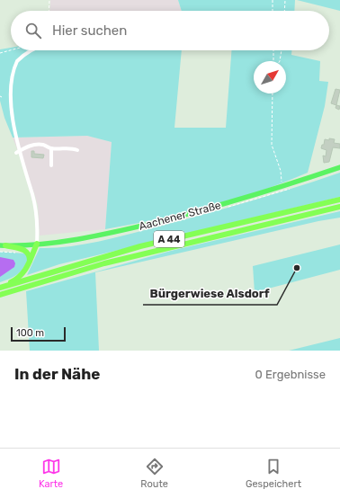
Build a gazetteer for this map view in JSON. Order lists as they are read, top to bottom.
{
  "streets": {
    "highway": ["A 44"],
    "main road": ["Aachener Straße"]
  },
  "places": ["Bürgerwiese Alsdorf"],
  "scale_bar": "100 m",
  "north": "top right",
  "page": {
    "search": "Hier suchen",
    "scale": "100 m",
    "heading": ["In der Nähe", "0 Ergebnisse"],
    "nav": ["Karte", "Route", "Gespeichert"]
  }
}
